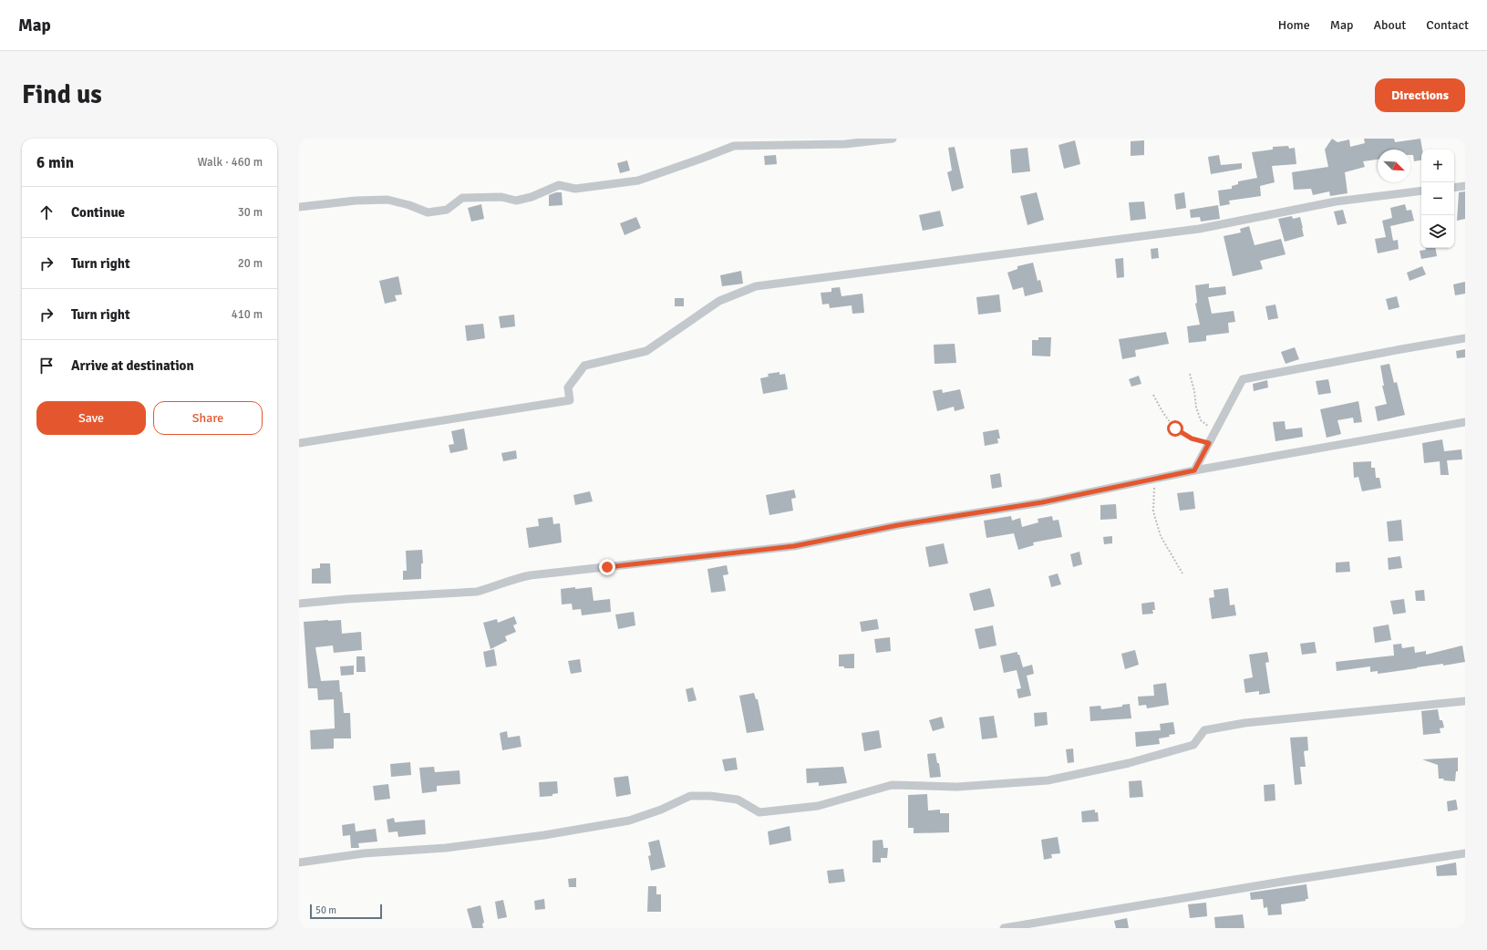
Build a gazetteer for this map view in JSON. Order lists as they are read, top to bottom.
{
  "scale_bar": "50 m",
  "north": "bottom right",
  "page": {
    "header": "Map",
    "nav": [
      "Home",
      "Map",
      "About",
      "Contact"
    ],
    "buttons": [
      "Directions",
      ["Save", "Share"]
    ],
    "title": "Find us",
    "heading": ["6 min", "Walk · 460 m"],
    "map_buttons": ["+", "−"],
    "list": [
      ["Continue", "30 m"],
      ["Turn right", "20 m"],
      ["Turn right", "410 m"],
      "Arrive at destination"
    ],
    "scale": "50 m"
  }
}
